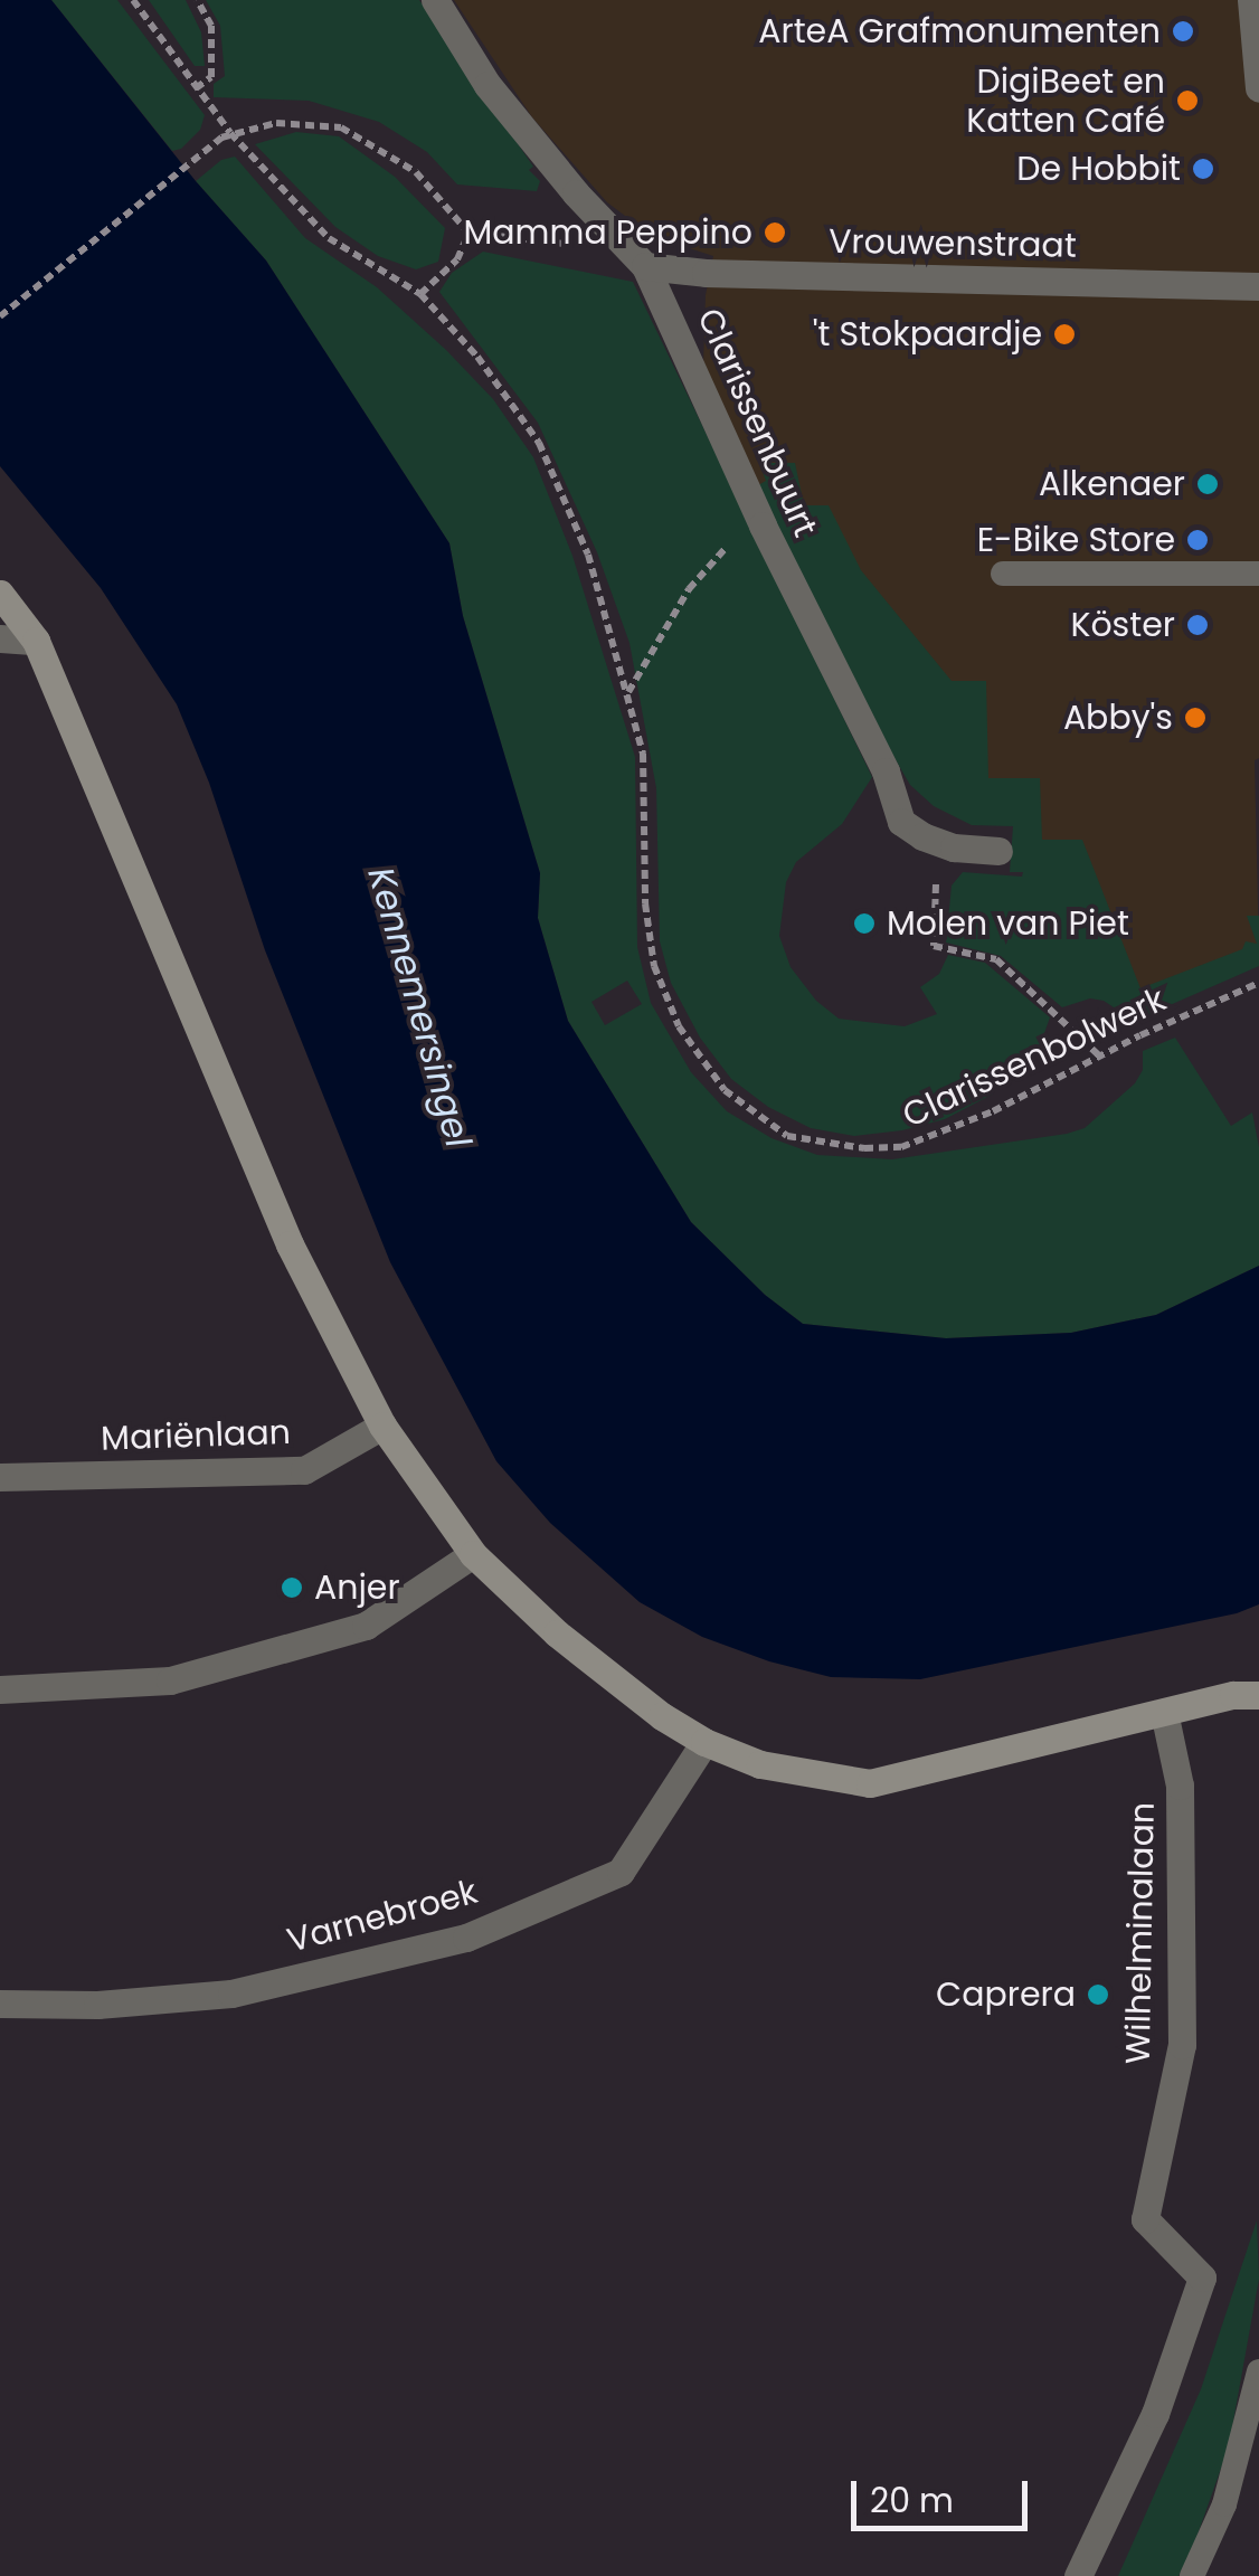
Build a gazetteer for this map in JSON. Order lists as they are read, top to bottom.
{
  "streets": {
    "street": [
      "Vrouwenstraat",
      "Clarissenbuurt",
      "Mariënlaan",
      "Varnebroek",
      "Wilhelminalaan"
    ],
    "path": ["Clarissenbolwerk"]
  },
  "crossings": [
    ["Vrouwenstraat", "Clarissenbuurt"]
  ],
  "water": ["Kennemersingel"],
  "places": [
    "ArteA Grafmonumenten",
    "DigiBeet en Katten Café",
    "De Hobbit",
    "Mamma Peppino",
    "'t Stokpaardje",
    "Alkenaer",
    "E-Bike Store",
    "Köster",
    "Abby's",
    "Molen van Piet",
    "Anjer",
    "Caprera"
  ],
  "scale_bar": "20 m"
}
